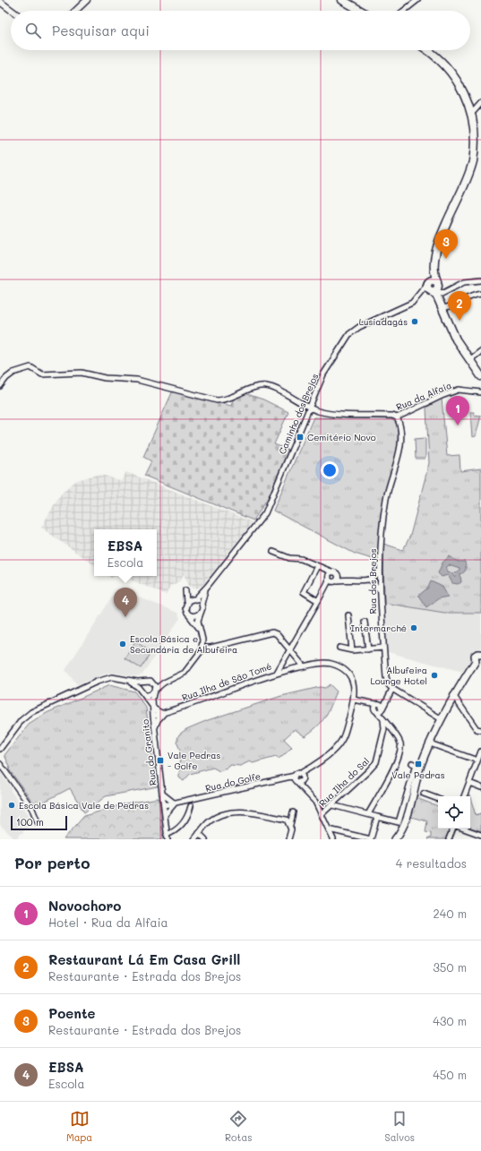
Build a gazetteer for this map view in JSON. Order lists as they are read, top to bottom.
{
  "streets": {
    "street": [
      "Rua da Alfaia",
      "Caminho dos Brejos",
      "Rua dos Brejos",
      "Rua Ilha de São Tomé",
      "Rua do Granito",
      "Rua do Golfe",
      "Rua Ilha do Sal"
    ]
  },
  "crossings": [
    ["Rua da Alfaia", "Caminho dos Brejos"],
    ["Rua da Alfaia", "Rua dos Brejos"],
    ["Rua Ilha de São Tomé", "Rua do Granito"],
    ["Rua do Granito", "Rua do Golfe"]
  ],
  "places": {
    "other": [
      "Lusiadagás",
      "Intermarché",
      "Escola Básica e Secundária de Albufeira",
      "Albufeira Lounge Hotel",
      "Escola Básica Vale de Pedras"
    ],
    "transit": ["Cemitério Novo", "Vale Pedras - Golfe", "Vale Pedras"]
  },
  "scale_bar": "100 m",
  "page": {
    "search": "Pesquisar aqui",
    "pins": [
      "3",
      "2",
      "1",
      "4"
    ],
    "popup": ["EBSA", "Escola"],
    "scale": "100 m",
    "heading": ["Por perto", "4 resultados"],
    "list": [
      {
        "mark": "1",
        "name": "Novochoro",
        "note": "Hotel · Rua da Alfaia",
        "value": "240 m"
      },
      {
        "mark": "2",
        "name": "Restaurant Lá Em Casa Grill",
        "note": "Restaurante · Estrada dos Brejos",
        "value": "350 m"
      },
      {
        "mark": "3",
        "name": "Poente",
        "note": "Restaurante · Estrada dos Brejos",
        "value": "430 m"
      },
      {
        "mark": "4",
        "name": "EBSA",
        "note": "Escola",
        "value": "450 m"
      }
    ],
    "nav": ["Mapa", "Rotas", "Salvos"]
  }
}
